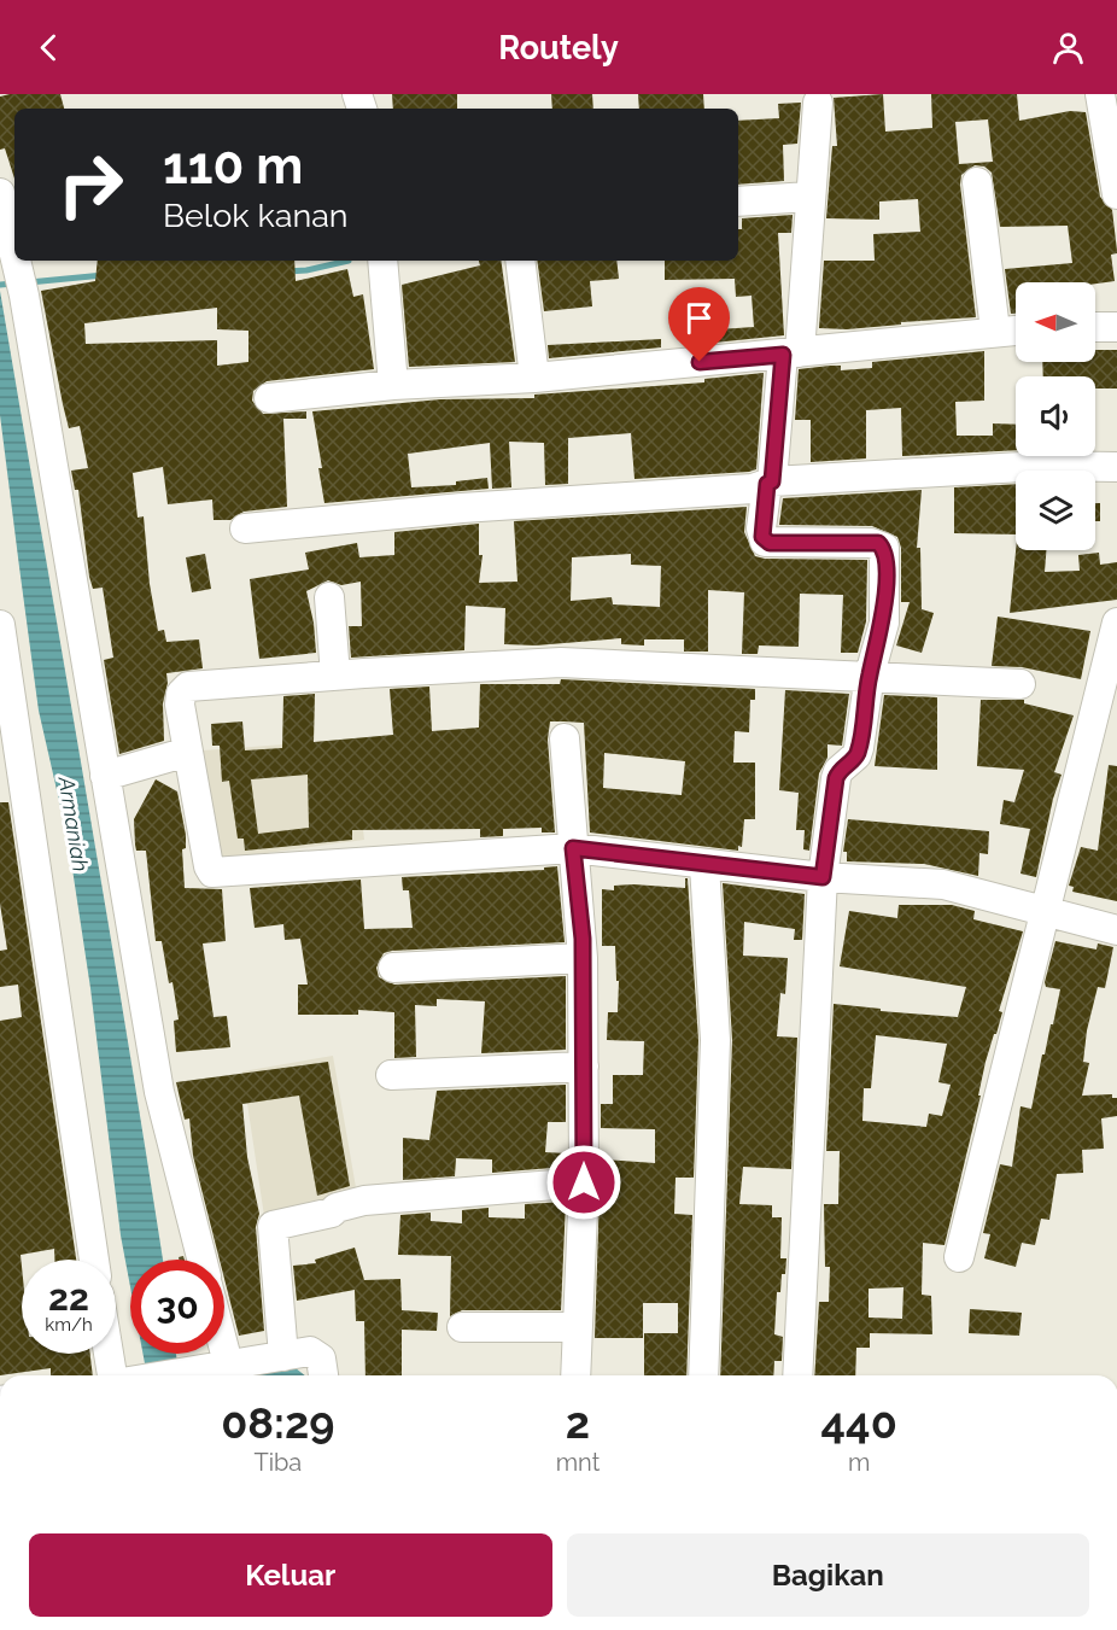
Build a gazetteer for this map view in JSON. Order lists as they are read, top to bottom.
{
  "water": ["Armaniah"],
  "north": "left",
  "page": {
    "header": "Routely",
    "turn": ["110 m", "Belok kanan"],
    "speed": "22 km/h",
    "limit": "30",
    "eta": [
      "08:29",
      "Tiba",
      "2",
      "mnt",
      "440",
      "m"
    ],
    "buttons": ["Keluar", "Bagikan"]
  }
}
